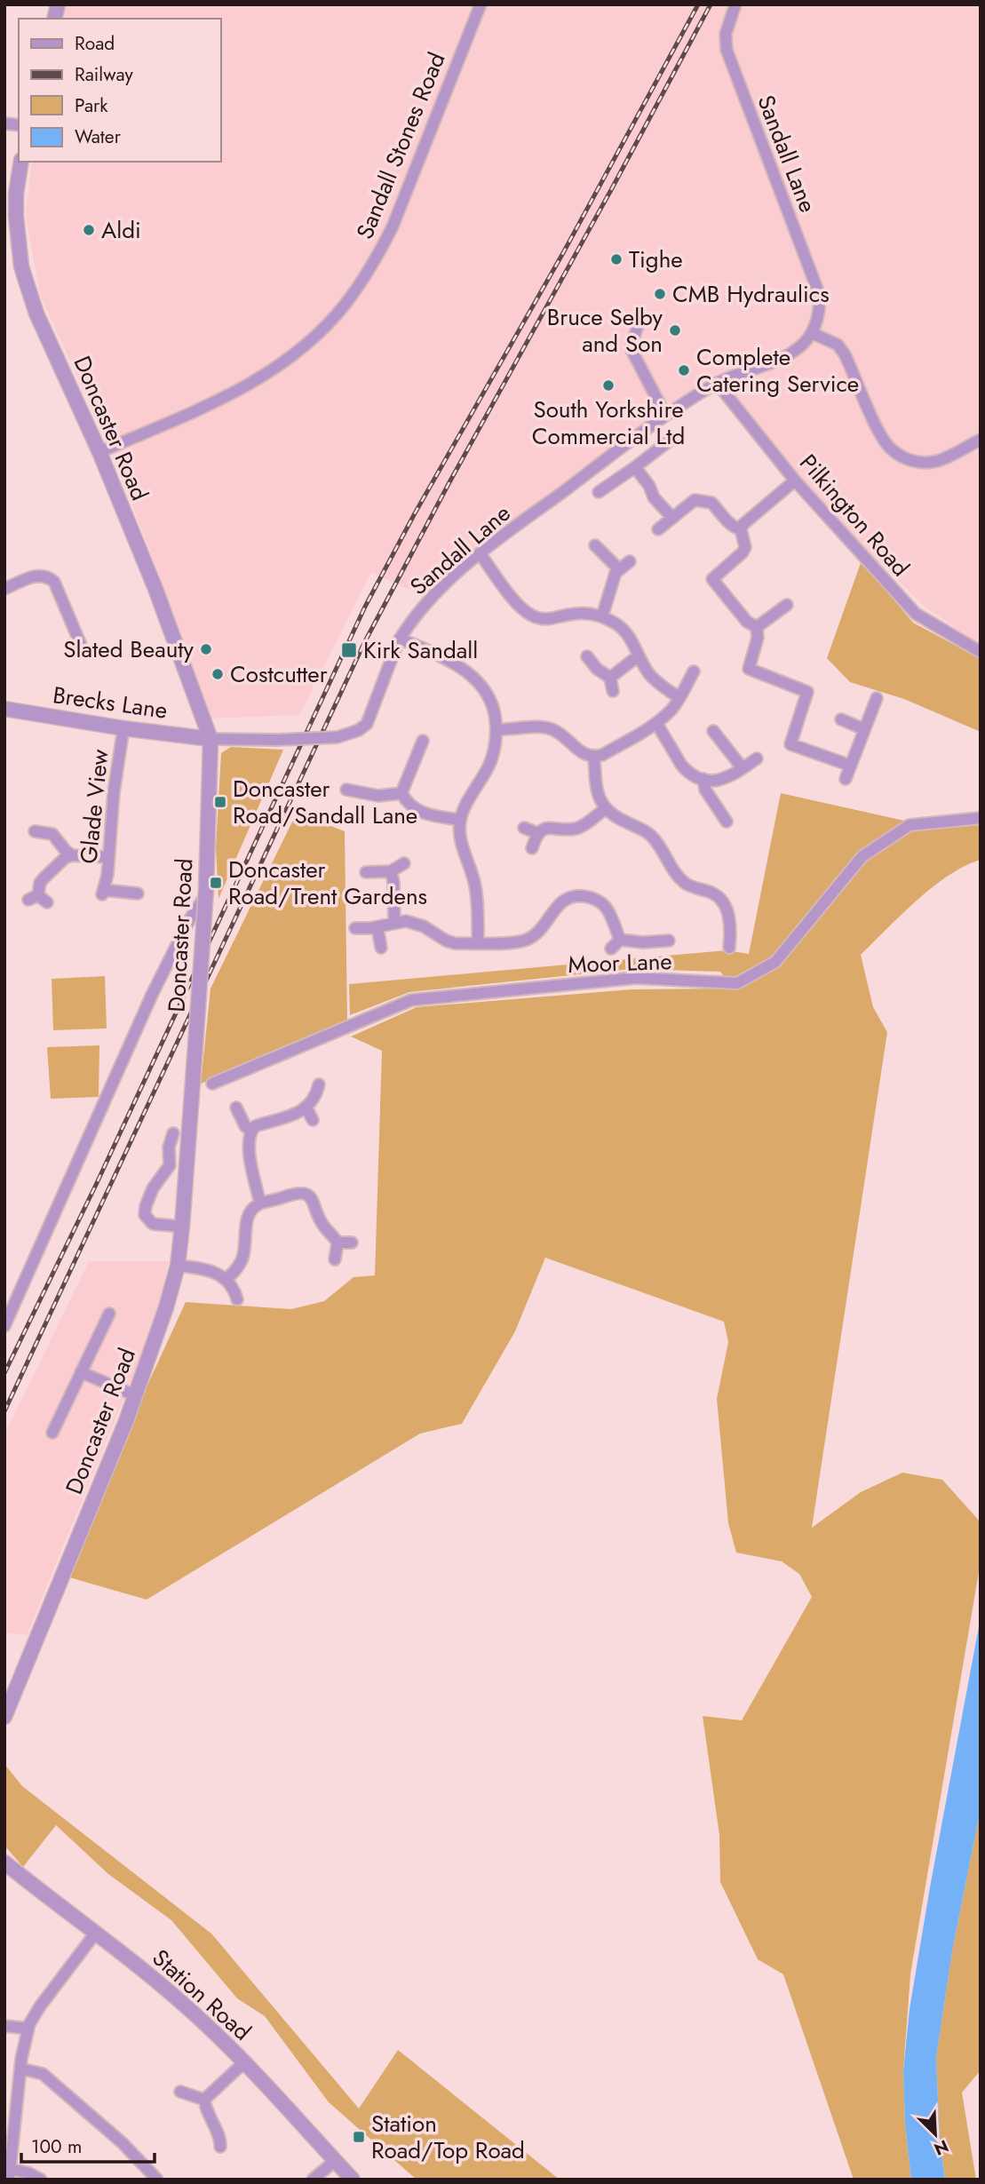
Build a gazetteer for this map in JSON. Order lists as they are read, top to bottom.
{
  "streets": {
    "street": [
      "Sandall Stones Road",
      "Sandall Lane",
      "Doncaster Road",
      "Pilkington Road",
      "Brecks Lane",
      "Glade View",
      "Moor Lane",
      "Station Road"
    ]
  },
  "crossings": [
    ["Sandall Stones Road", "Doncaster Road"],
    ["Sandall Lane", "Doncaster Road"],
    ["Sandall Lane", "Pilkington Road"],
    ["Sandall Lane", "Brecks Lane"],
    ["Doncaster Road", "Brecks Lane"],
    ["Brecks Lane", "Glade View"]
  ],
  "places": {
    "other": [
      "Aldi",
      "Tighe",
      "CMB Hydraulics",
      "Bruce Selby and Son",
      "Complete Catering Service",
      "South Yorkshire Commercial Ltd",
      "Slated Beauty",
      "Costcutter"
    ],
    "transit": [
      "Kirk Sandall",
      "Doncaster Road/Sandall Lane",
      "Doncaster Road/Trent Gardens",
      "Station Road/Top Road"
    ]
  },
  "legend": [
    "Road",
    "Railway",
    "Park",
    "Water"
  ],
  "scale_bar": "100 m",
  "north": "bottom right"
}
